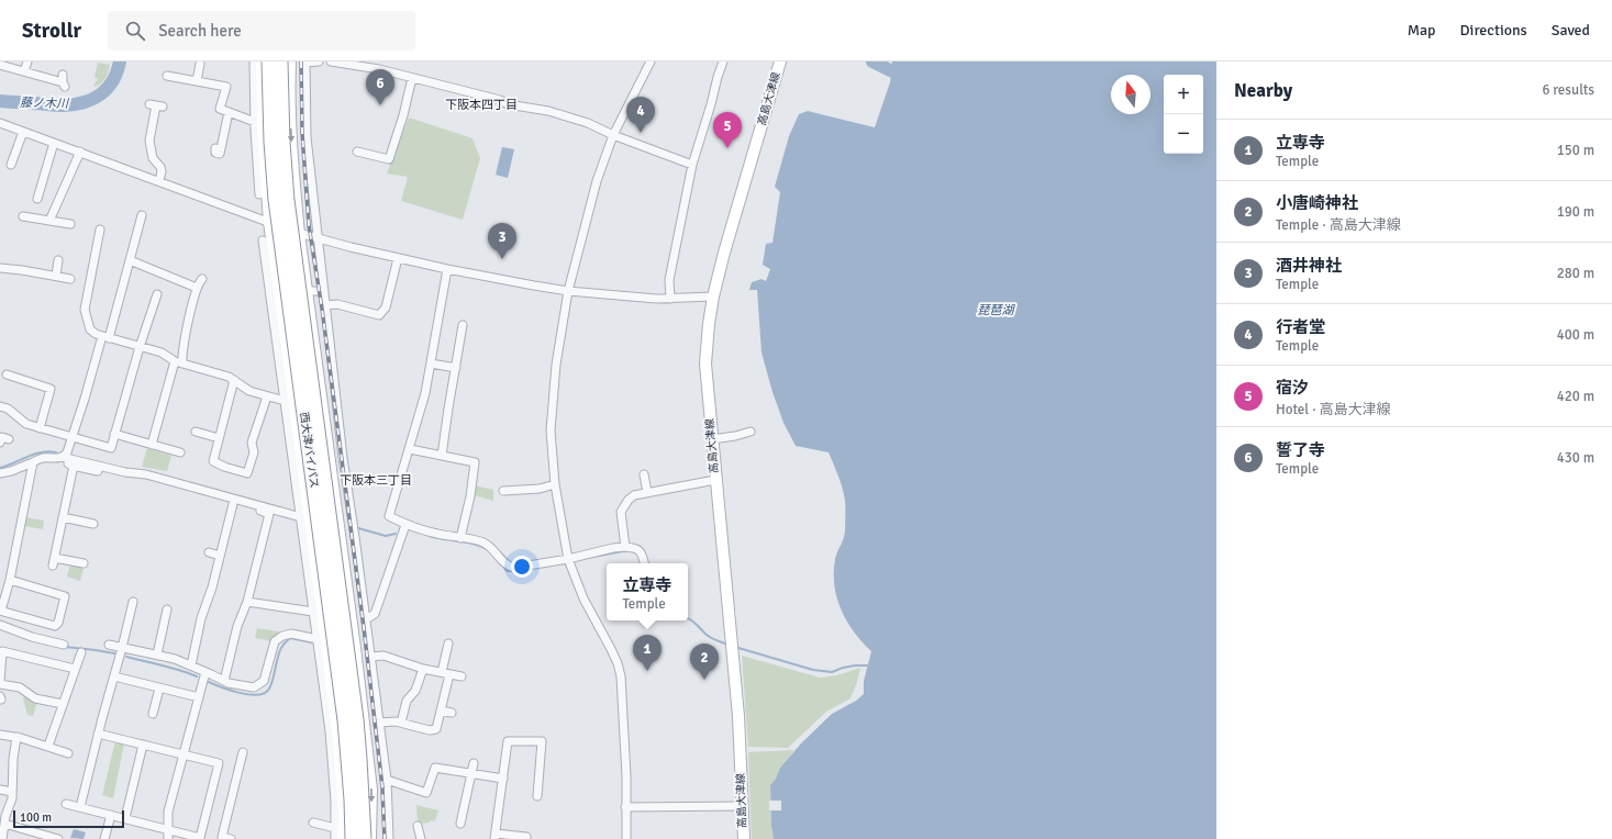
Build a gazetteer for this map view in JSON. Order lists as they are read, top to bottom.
{
  "streets": {
    "highway": ["西大津バイパス"],
    "street": ["高島大津線"]
  },
  "districts": ["下阪本四丁目", "下阪本三丁目"],
  "water": ["藤ノ木川", "琵琶湖"],
  "scale_bar": "100 m",
  "north": "top",
  "page": {
    "header": "Strollr",
    "search": "Search here",
    "nav": ["Map", "Directions", "Saved"],
    "heading": ["Nearby", "6 results"],
    "pins": [
      "6",
      "4",
      "5",
      "3",
      "1",
      "2"
    ],
    "map_buttons": ["+", "−"],
    "list": [
      {
        "mark": "1",
        "name": "立専寺",
        "note": "Temple",
        "value": "150 m"
      },
      {
        "mark": "2",
        "name": "小唐崎神社",
        "note": "Temple · 高島大津線",
        "value": "190 m"
      },
      {
        "mark": "3",
        "name": "酒井神社",
        "note": "Temple",
        "value": "280 m"
      },
      {
        "mark": "4",
        "name": "行者堂",
        "note": "Temple",
        "value": "400 m"
      },
      {
        "mark": "5",
        "name": "宿汐",
        "note": "Hotel · 高島大津線",
        "value": "420 m"
      },
      {
        "mark": "6",
        "name": "誓了寺",
        "note": "Temple",
        "value": "430 m"
      }
    ],
    "popup": ["立専寺", "Temple"],
    "scale": "100 m"
  }
}
